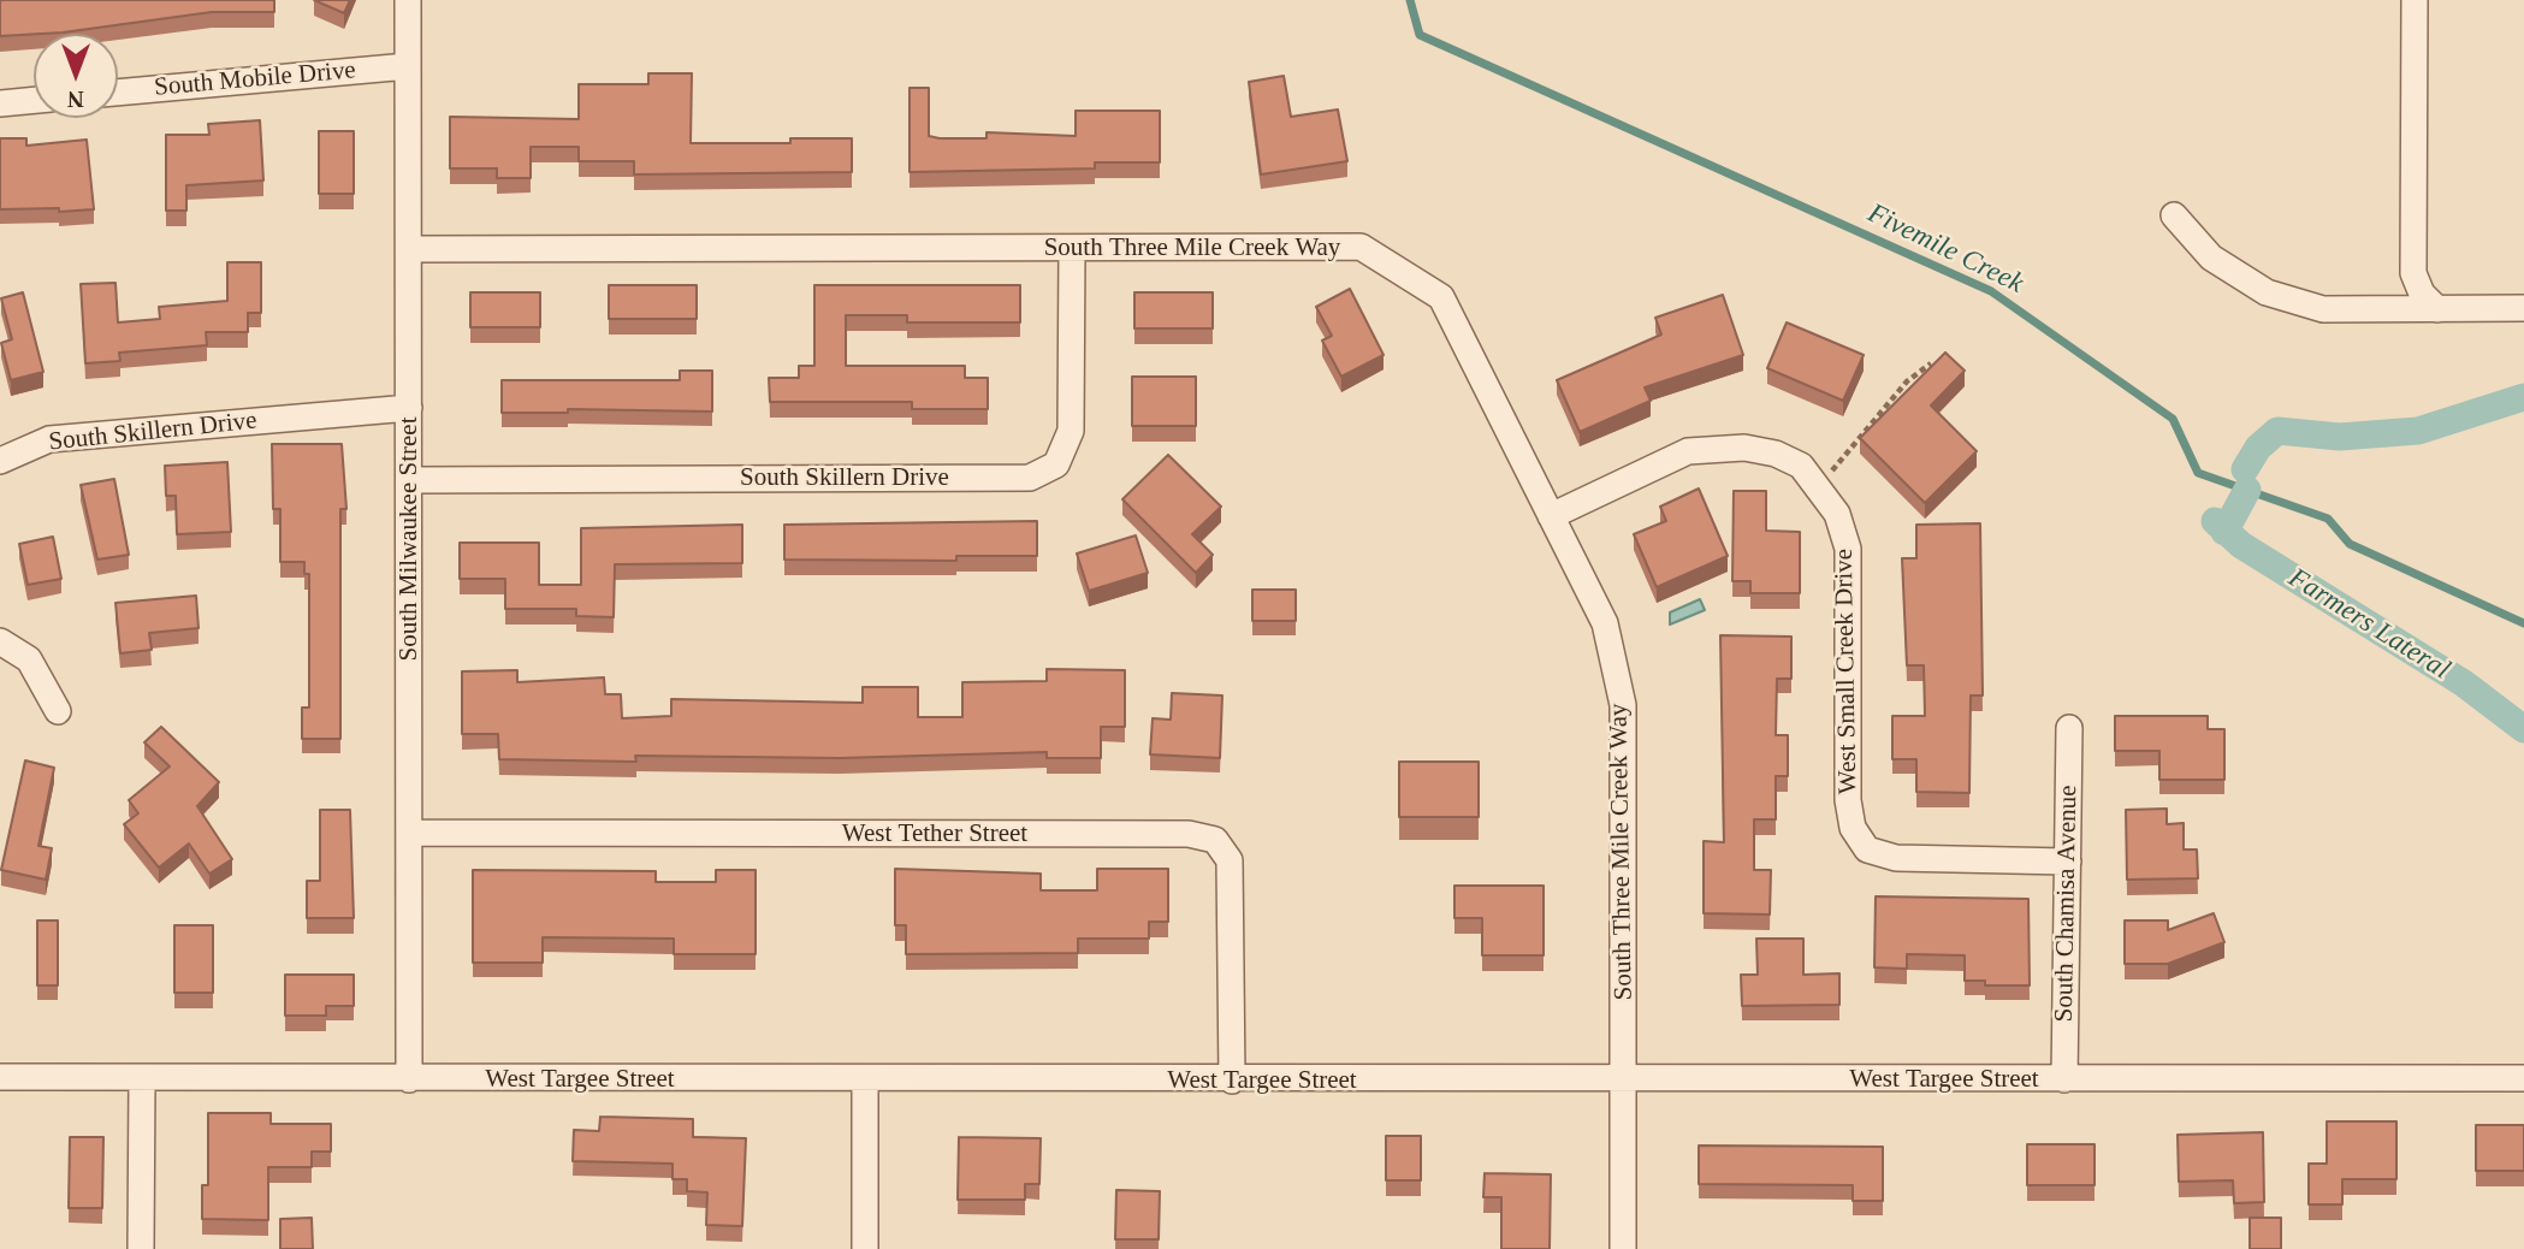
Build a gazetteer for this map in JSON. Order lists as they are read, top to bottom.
{
  "streets": {
    "street": [
      "South Mobile Drive",
      "South Three Mile Creek Way",
      "South Skillern Drive",
      "South Milwaukee Street",
      "West Small Creek Drive",
      "West Tether Street",
      "South Chamisa Avenue",
      "West Targee Street"
    ]
  },
  "crossings": [
    ["South Mobile Drive", "South Milwaukee Street"],
    ["South Three Mile Creek Way", "South Skillern Drive"],
    ["South Three Mile Creek Way", "South Milwaukee Street"],
    ["South Three Mile Creek Way", "West Small Creek Drive"],
    ["South Three Mile Creek Way", "West Targee Street"],
    ["South Skillern Drive", "South Milwaukee Street"],
    ["South Milwaukee Street", "West Tether Street"],
    ["South Milwaukee Street", "West Targee Street"],
    ["West Small Creek Drive", "South Chamisa Avenue"],
    ["West Tether Street", "West Targee Street"],
    ["South Chamisa Avenue", "West Targee Street"]
  ],
  "water": ["Fivemile Creek", "Farmers Lateral"],
  "north": "bottom"
}
